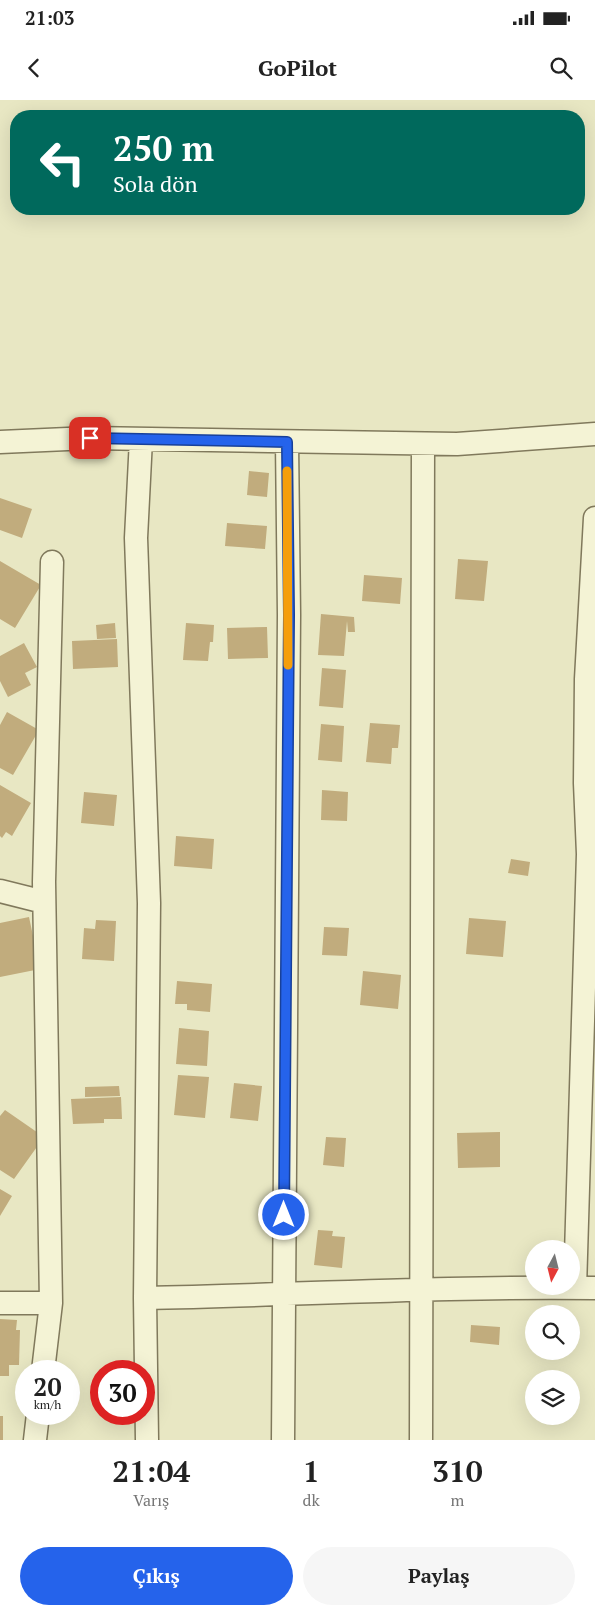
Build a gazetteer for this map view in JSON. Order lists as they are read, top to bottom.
{
  "north": "bottom",
  "page": {
    "status": "21:03",
    "header": "GoPilot",
    "turn": ["250 m", "Sola dön"],
    "speed": "20 km/h",
    "limit": "30",
    "eta": [
      "21:04",
      "Varış",
      "1",
      "dk",
      "310",
      "m"
    ],
    "buttons": ["Çıkış", "Paylaş"]
  }
}
